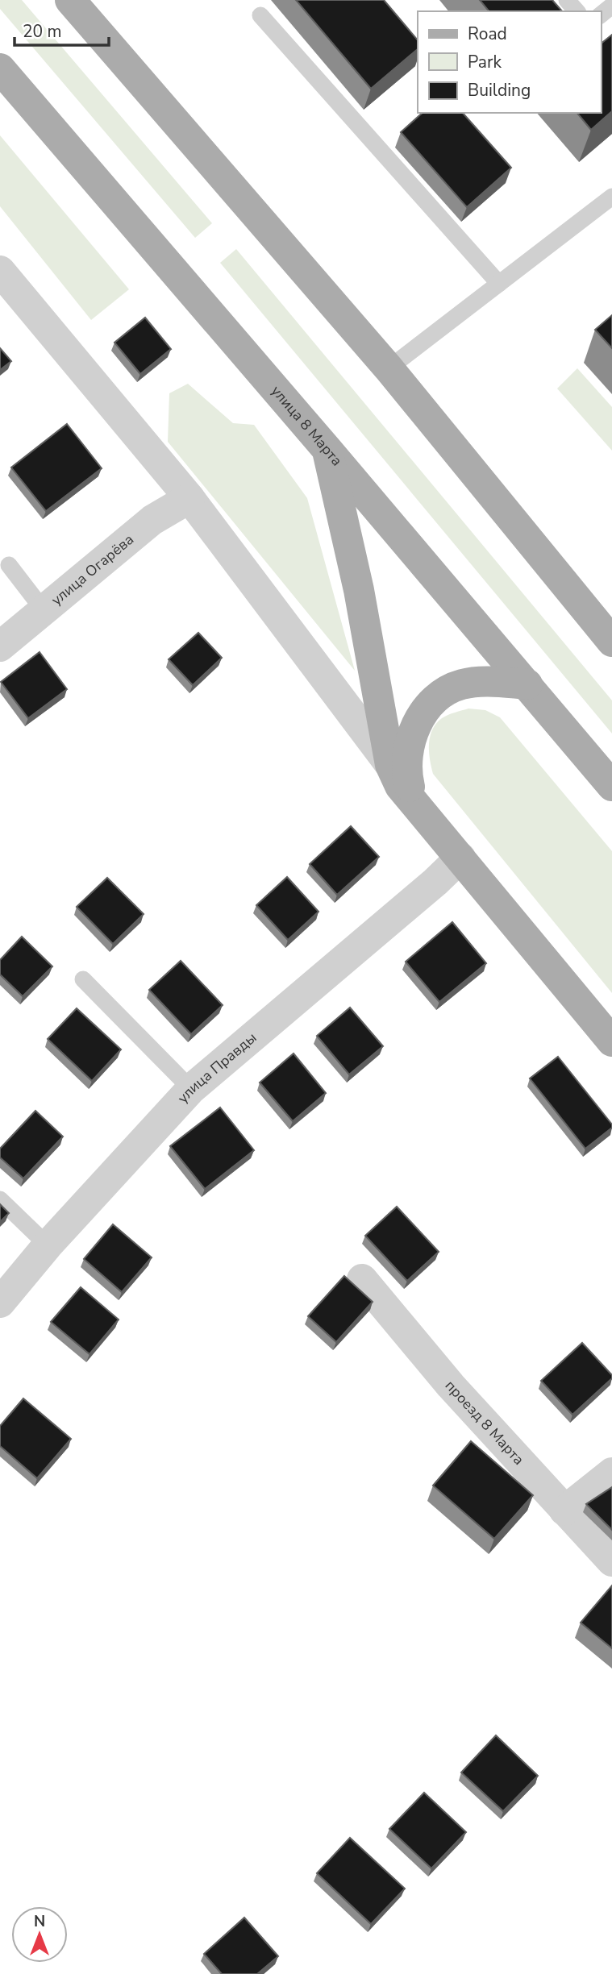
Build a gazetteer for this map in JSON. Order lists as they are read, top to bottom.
{
  "streets": {
    "main road": ["улица 8 Марта"],
    "street": ["улица Огарёва", "улица Правды", "проезд 8 Марта"]
  },
  "legend": ["Road", "Park", "Building"],
  "scale_bar": "20 m",
  "north": "top"
}
